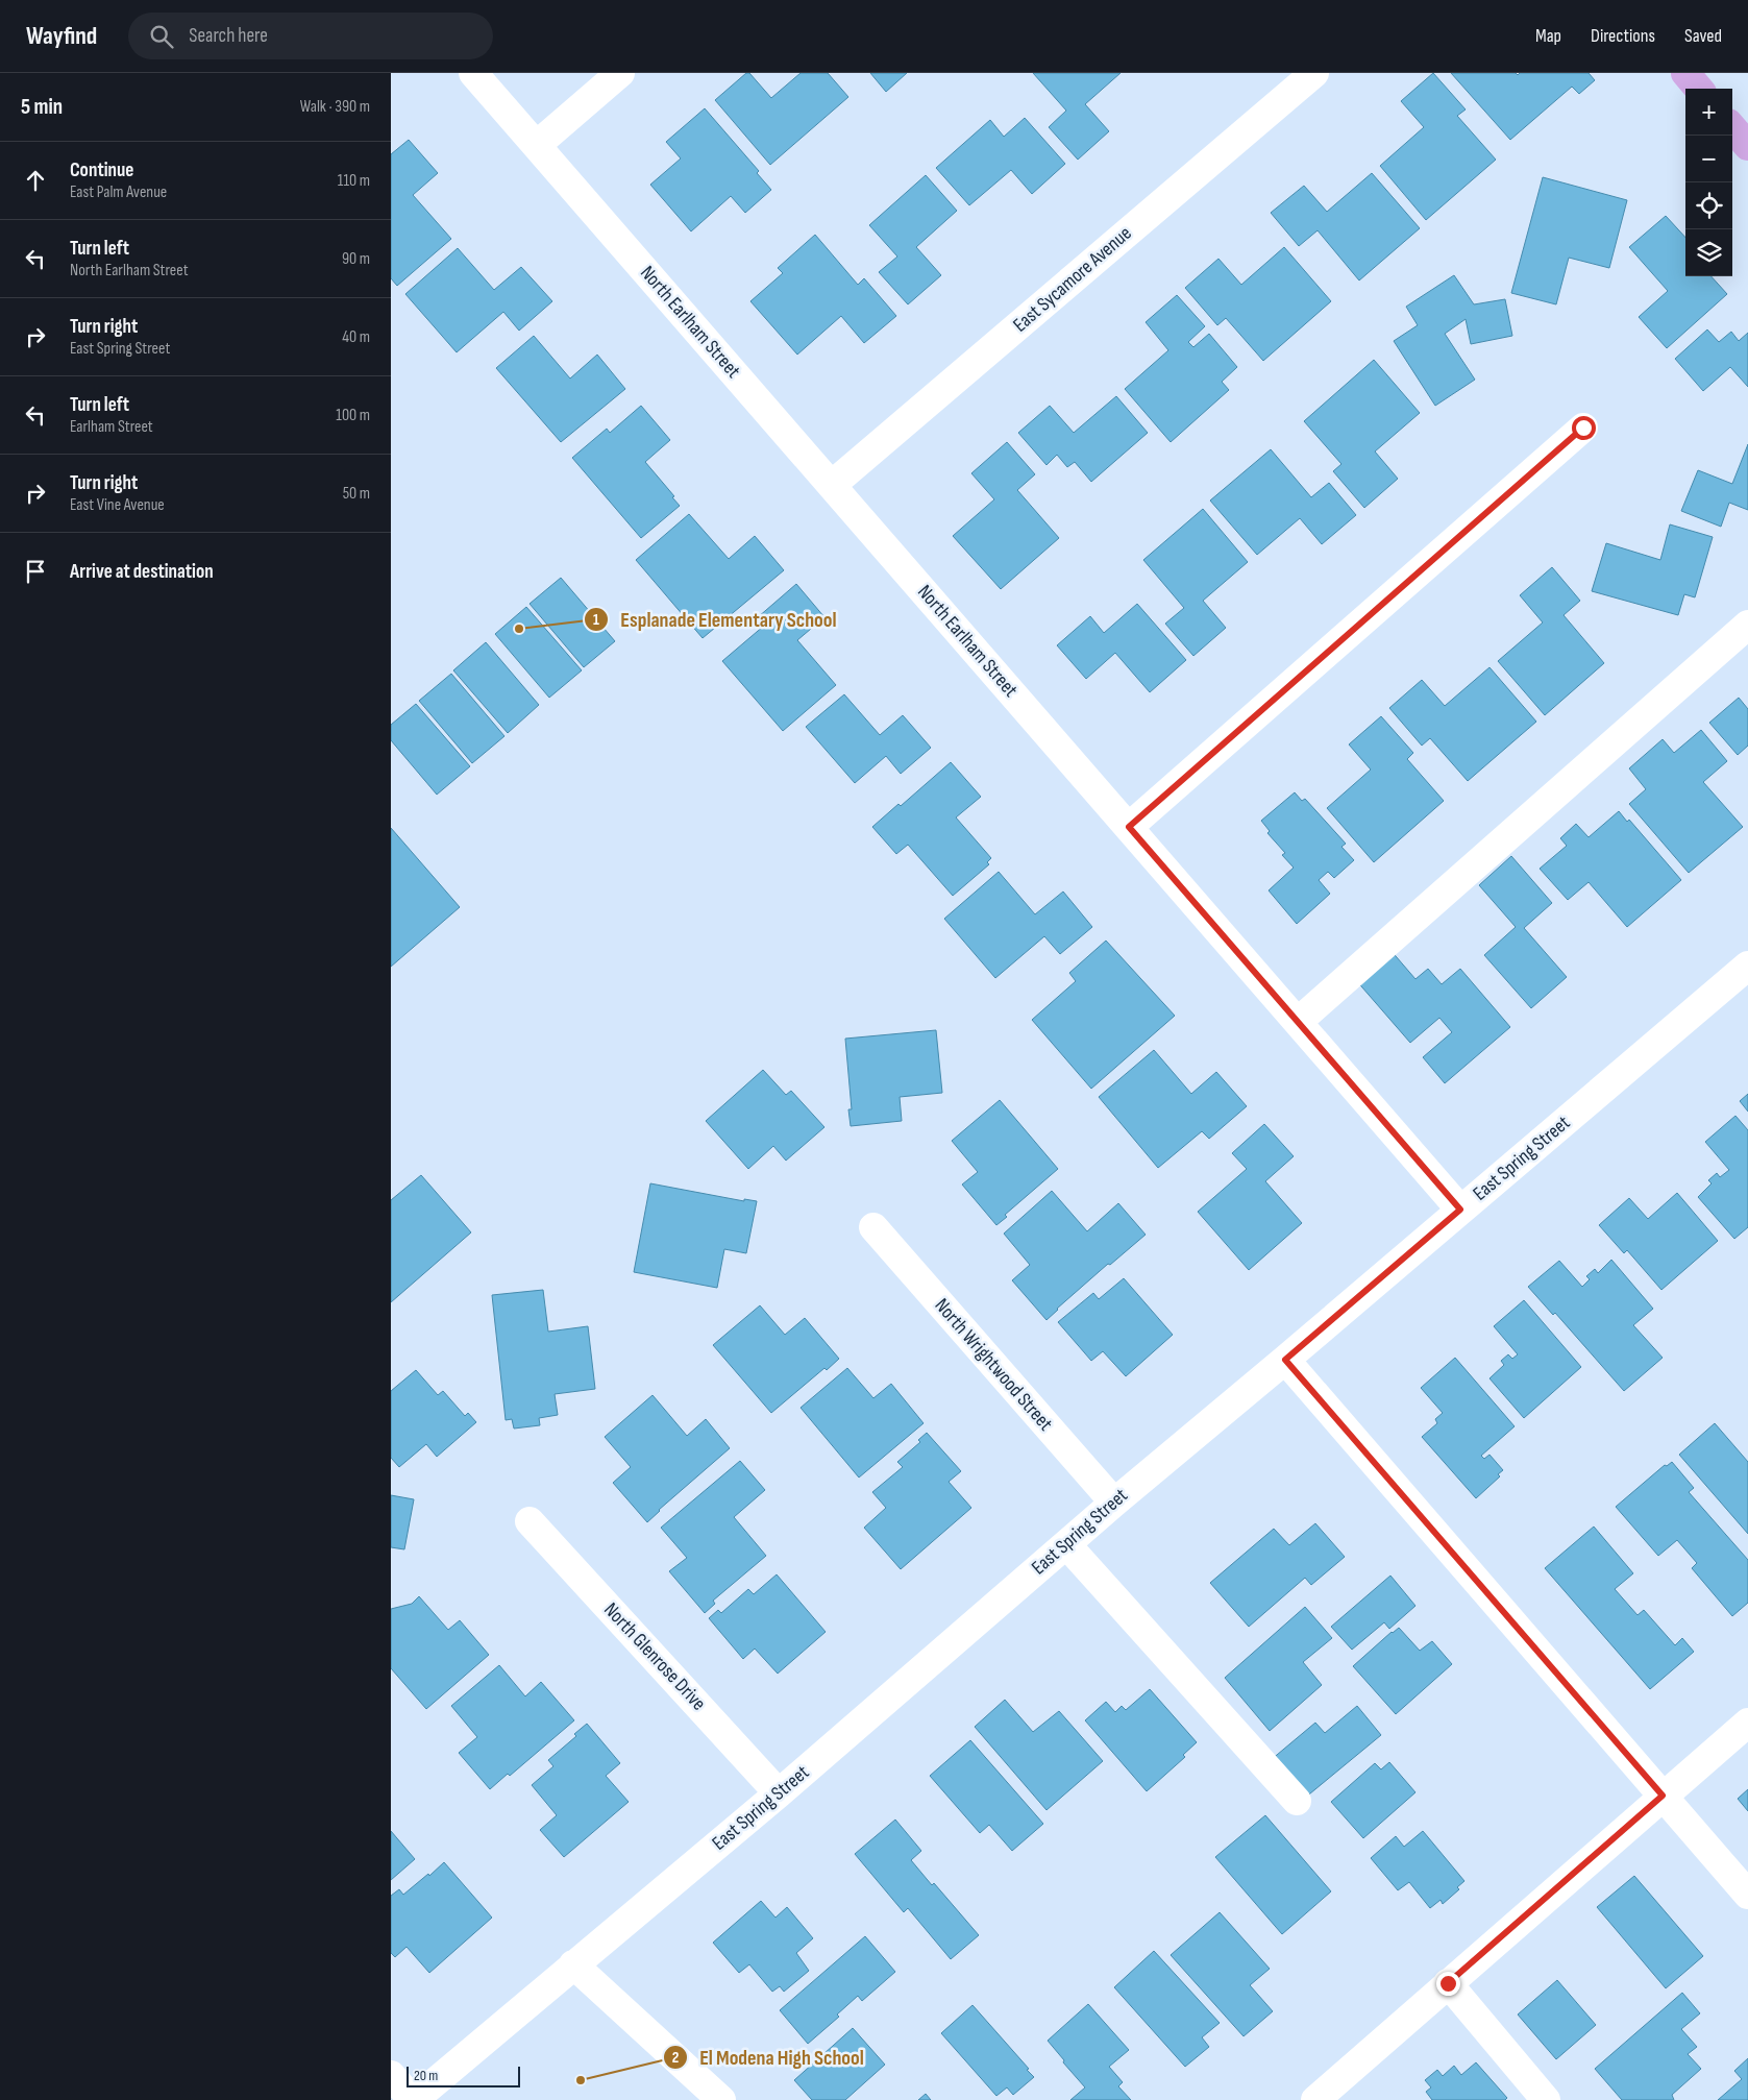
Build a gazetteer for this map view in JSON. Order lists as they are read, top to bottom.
{
  "streets": {
    "street": [
      "East Sycamore Avenue",
      "North Earlham Street",
      "East Spring Street",
      "North Wrightwood Street",
      "North Glenrose Drive"
    ]
  },
  "crossings": [
    ["East Sycamore Avenue", "North Earlham Street"],
    ["North Earlham Street", "East Spring Street"],
    ["East Spring Street", "North Wrightwood Street"],
    ["East Spring Street", "North Glenrose Drive"]
  ],
  "places": ["Esplanade Elementary School", "El Modena High School"],
  "scale_bar": "20 m",
  "page": {
    "header": "Wayfind",
    "search": "Search here",
    "nav": ["Map", "Directions", "Saved"],
    "heading": ["5 min", "Walk · 390 m"],
    "map_buttons": ["+", "−"],
    "list": [
      ["Continue", "East Palm Avenue", "110 m"],
      ["Turn left", "North Earlham Street", "90 m"],
      ["Turn right", "East Spring Street", "40 m"],
      ["Turn left", "Earlham Street", "100 m"],
      ["Turn right", "East Vine Avenue", "50 m"],
      "Arrive at destination"
    ],
    "scale": "20 m"
  }
}
